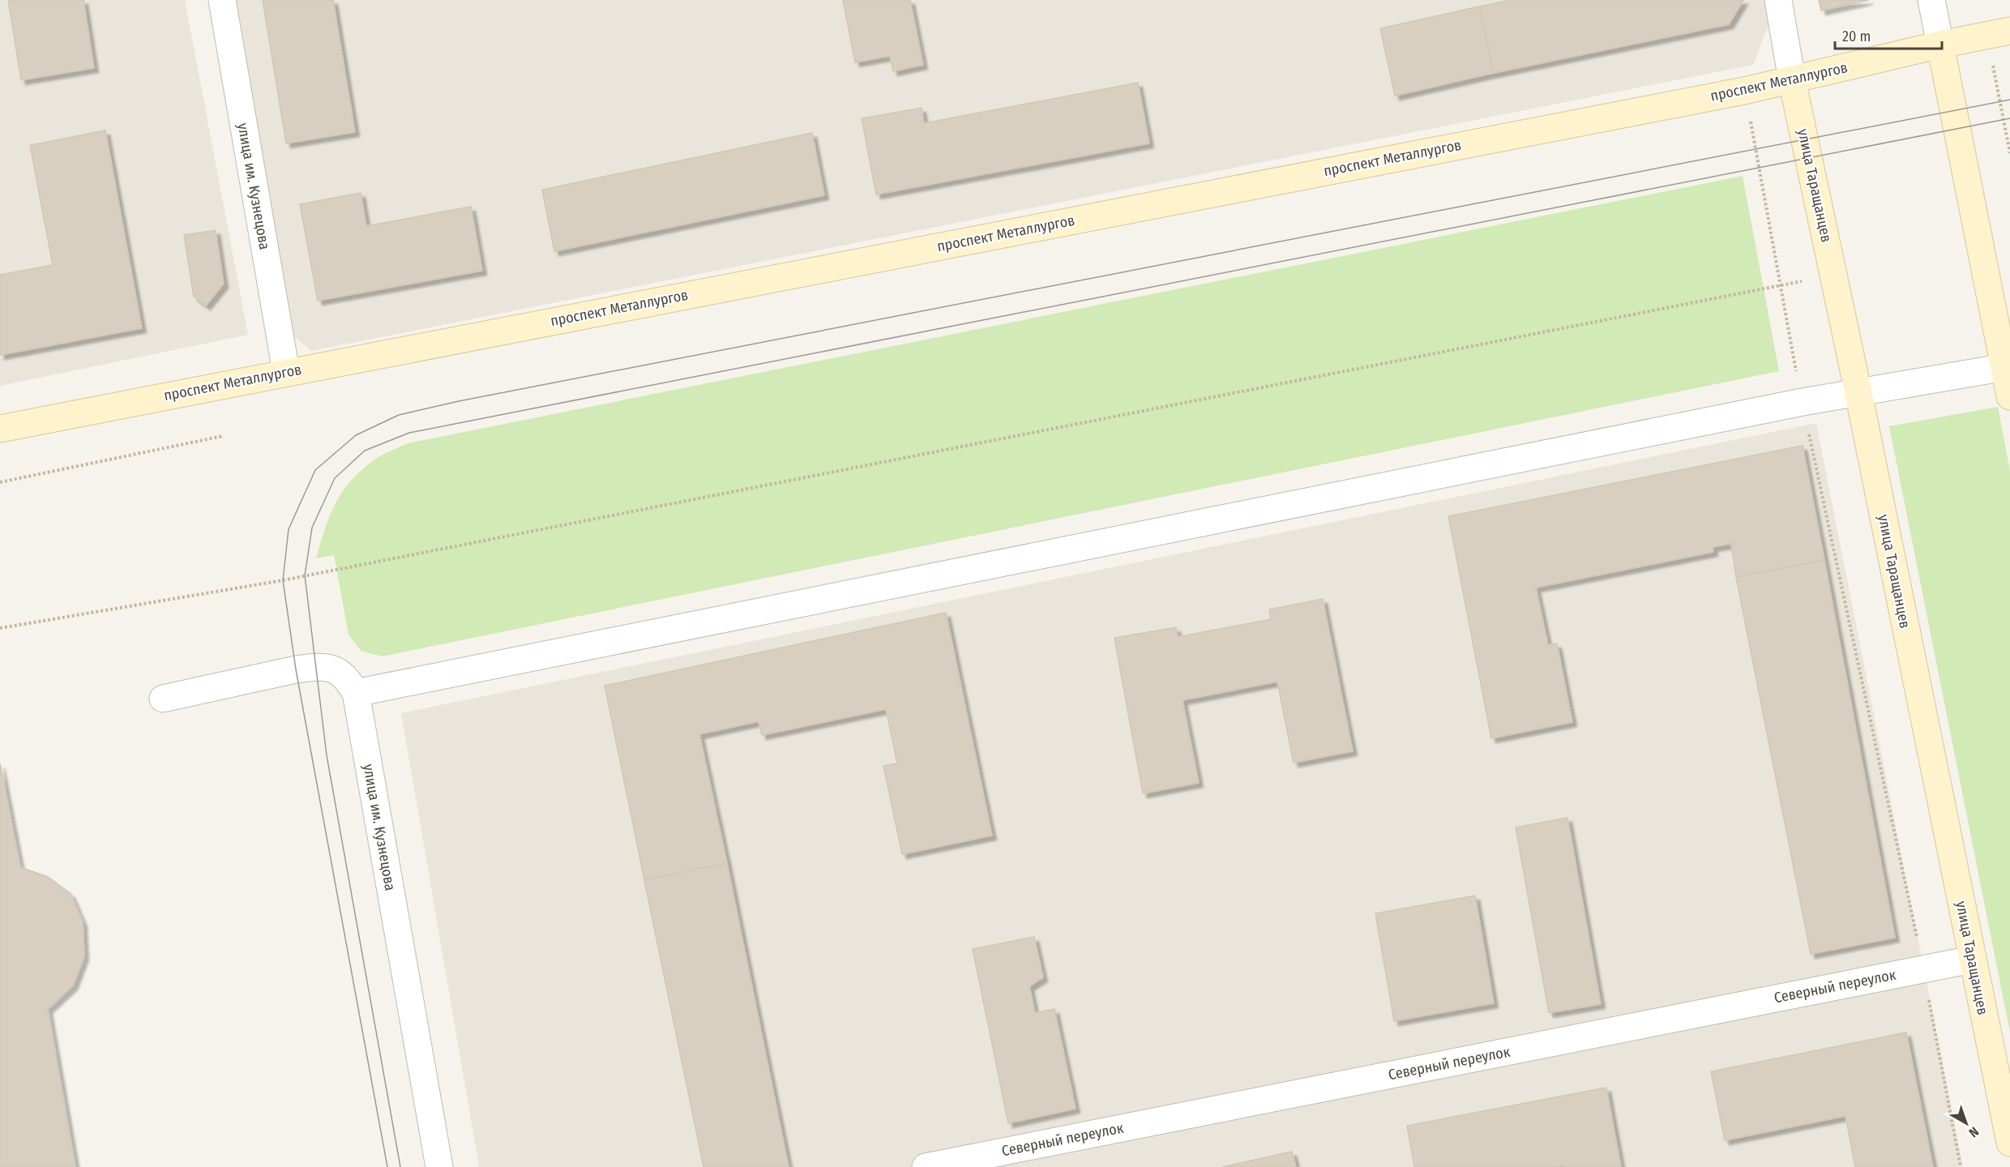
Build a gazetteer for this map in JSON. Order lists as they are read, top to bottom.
{
  "streets": {
    "main road": ["проспект Металлургов", "улица Таращанцев"],
    "street": ["улица им. Кузнецова", "Северный переулок"]
  },
  "crossings": [
    ["проспект Металлургов", "улица Таращанцев"],
    ["проспект Металлургов", "улица им. Кузнецова"],
    ["улица Таращанцев", "Северный переулок"]
  ],
  "scale_bar": "20 m",
  "north": "bottom right"
}
